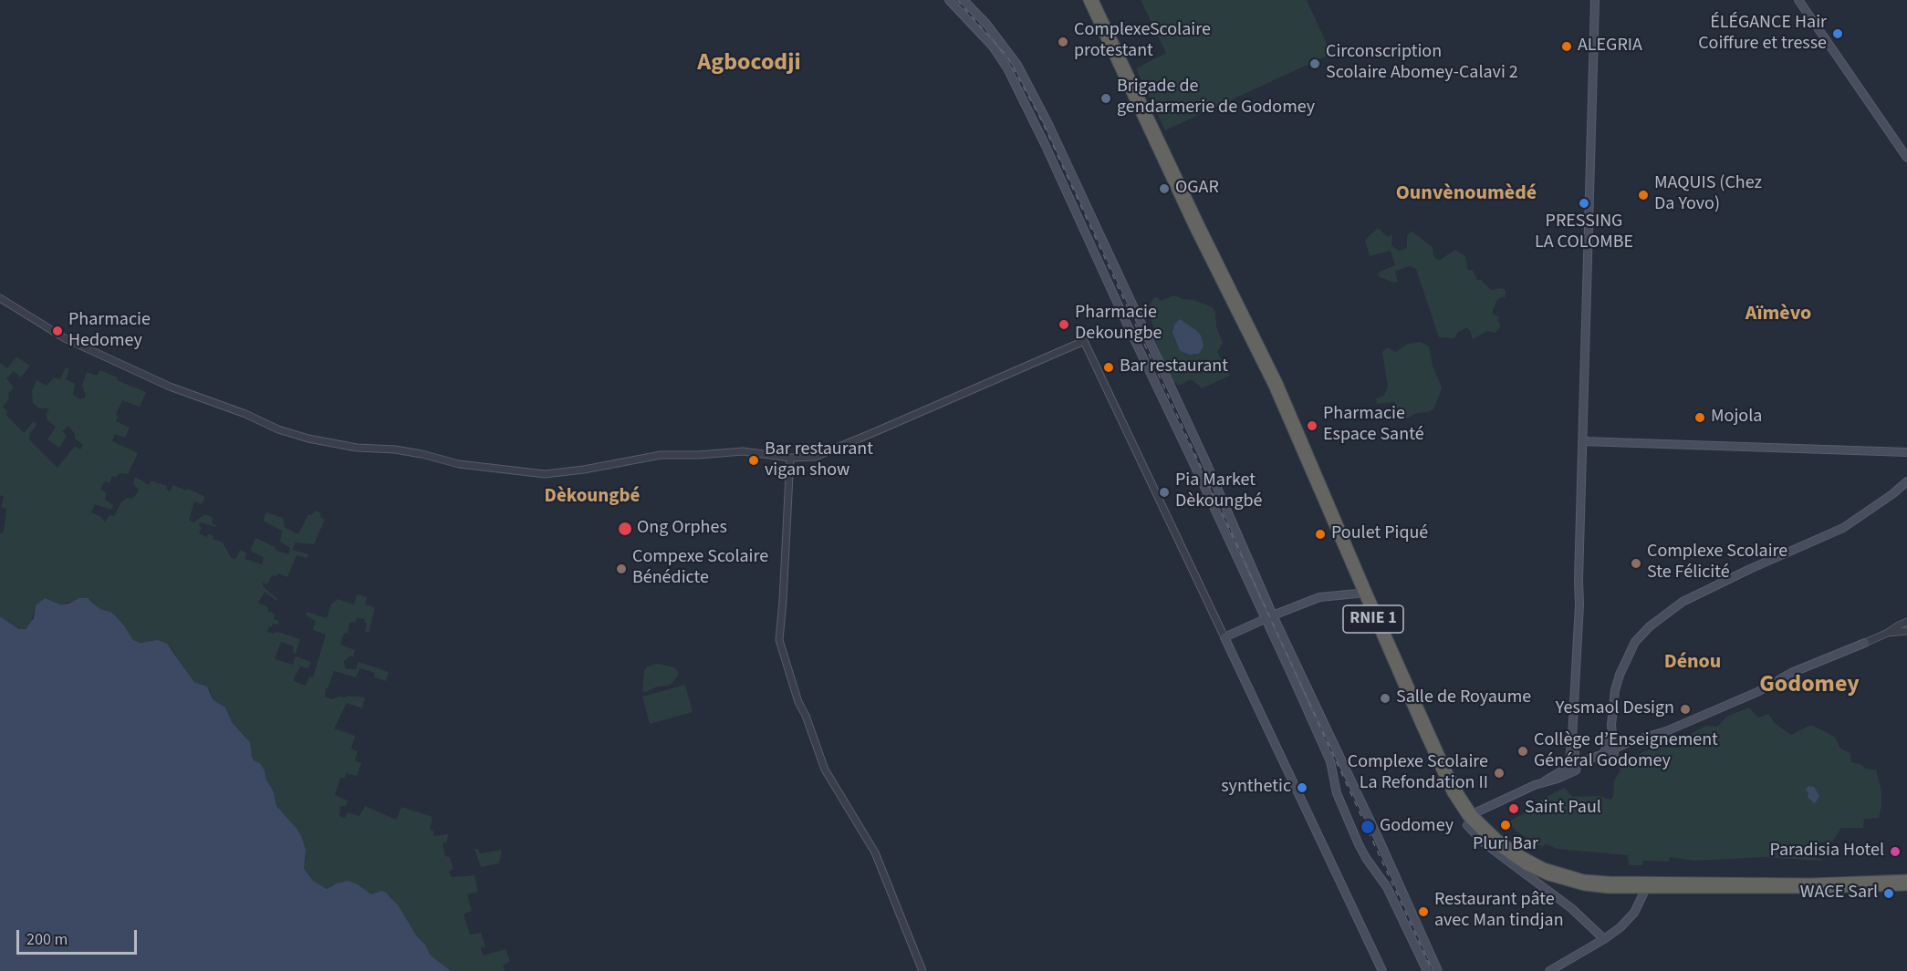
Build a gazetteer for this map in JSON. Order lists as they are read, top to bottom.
{
  "streets": {
    "highway": ["RNIE 1"]
  },
  "districts": [
    "Agbocodji",
    "Ounvènoumèdé",
    "Aïmèvo",
    "Dèkoungbé",
    "Dénou",
    "Godomey"
  ],
  "places": [
    "ÉLÉGANCE Hair Coiffure et tresse",
    "ComplexeScolaire protestant",
    "ALEGRIA",
    "Circonscription Scolaire Abomey-Calavi 2",
    "Brigade de gendarmerie de Godomey",
    "OGAR",
    "MAQUIS (Chez Da Yovo)",
    "PRESSING LA COLOMBE",
    "Pharmacie Dekoungbe",
    "Pharmacie Hedomey",
    "Bar restaurant",
    "Mojola",
    "Pharmacie Espace Santé",
    "Bar restaurant vigan show",
    "Pia Market Dèkoungbé",
    "Ong Orphes",
    "Poulet Piqué",
    "Complexe Scolaire Ste Félicité",
    "Compexe Scolaire Bénédicte",
    "Salle de Royaume",
    "Yesmaol Design",
    "Collège d’Enseignement Général Godomey",
    "Complexe Scolaire La Refondation II",
    "synthetic",
    "Saint Paul",
    "Pluri Bar",
    "Godomey",
    "Paradisia Hotel",
    "WACE Sarl",
    "Restaurant pâte avec Man tindjan"
  ],
  "scale_bar": "200 m"
}
